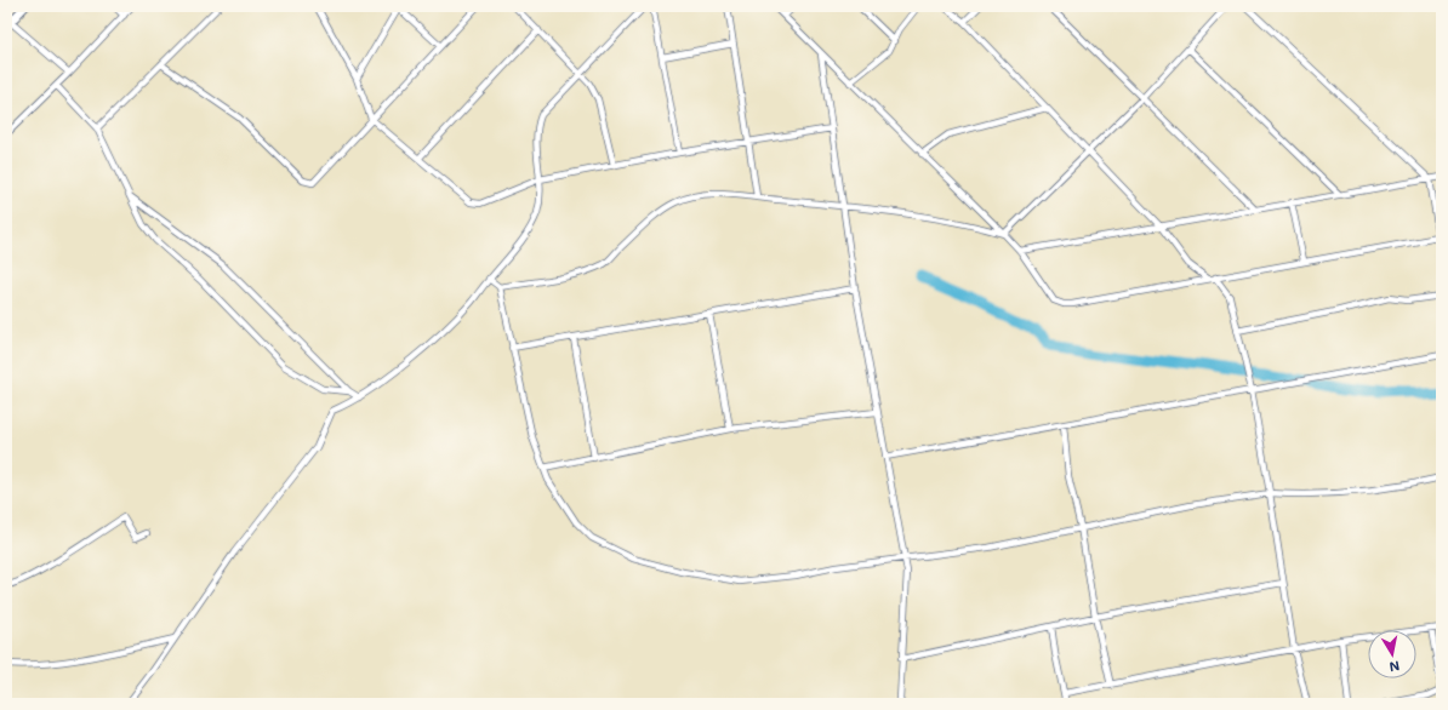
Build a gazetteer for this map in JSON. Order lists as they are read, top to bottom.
{
  "north": "bottom"
}
